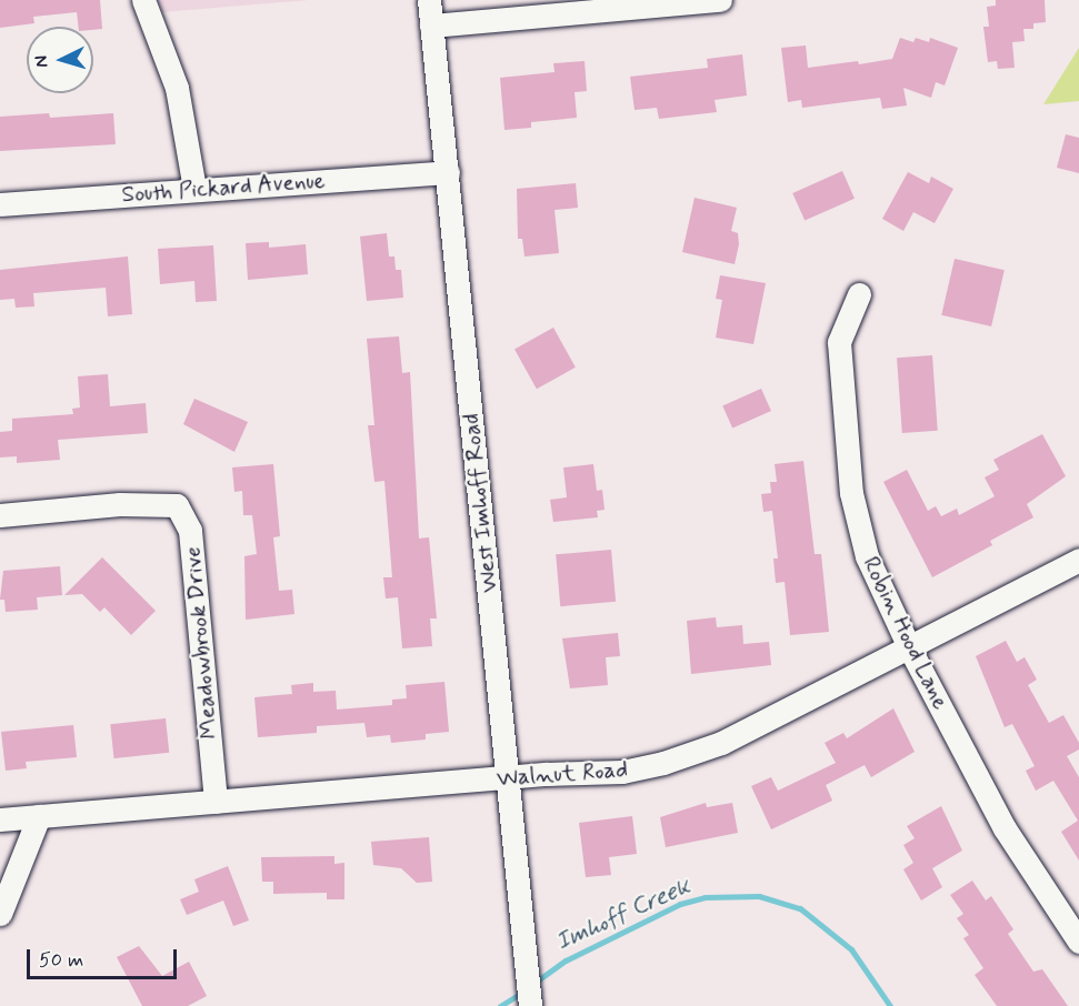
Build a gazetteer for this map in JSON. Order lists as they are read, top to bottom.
{
  "streets": {
    "street": [
      "South Pickard Avenue",
      "West Imhoff Road",
      "Robin Hood Lane",
      "Meadowbrook Drive",
      "Walnut Road"
    ]
  },
  "crossings": [
    ["South Pickard Avenue", "West Imhoff Road"],
    ["West Imhoff Road", "Walnut Road"],
    ["Robin Hood Lane", "Walnut Road"],
    ["Meadowbrook Drive", "Walnut Road"]
  ],
  "water": ["Imhoff Creek"],
  "scale_bar": "50 m",
  "north": "left"
}
